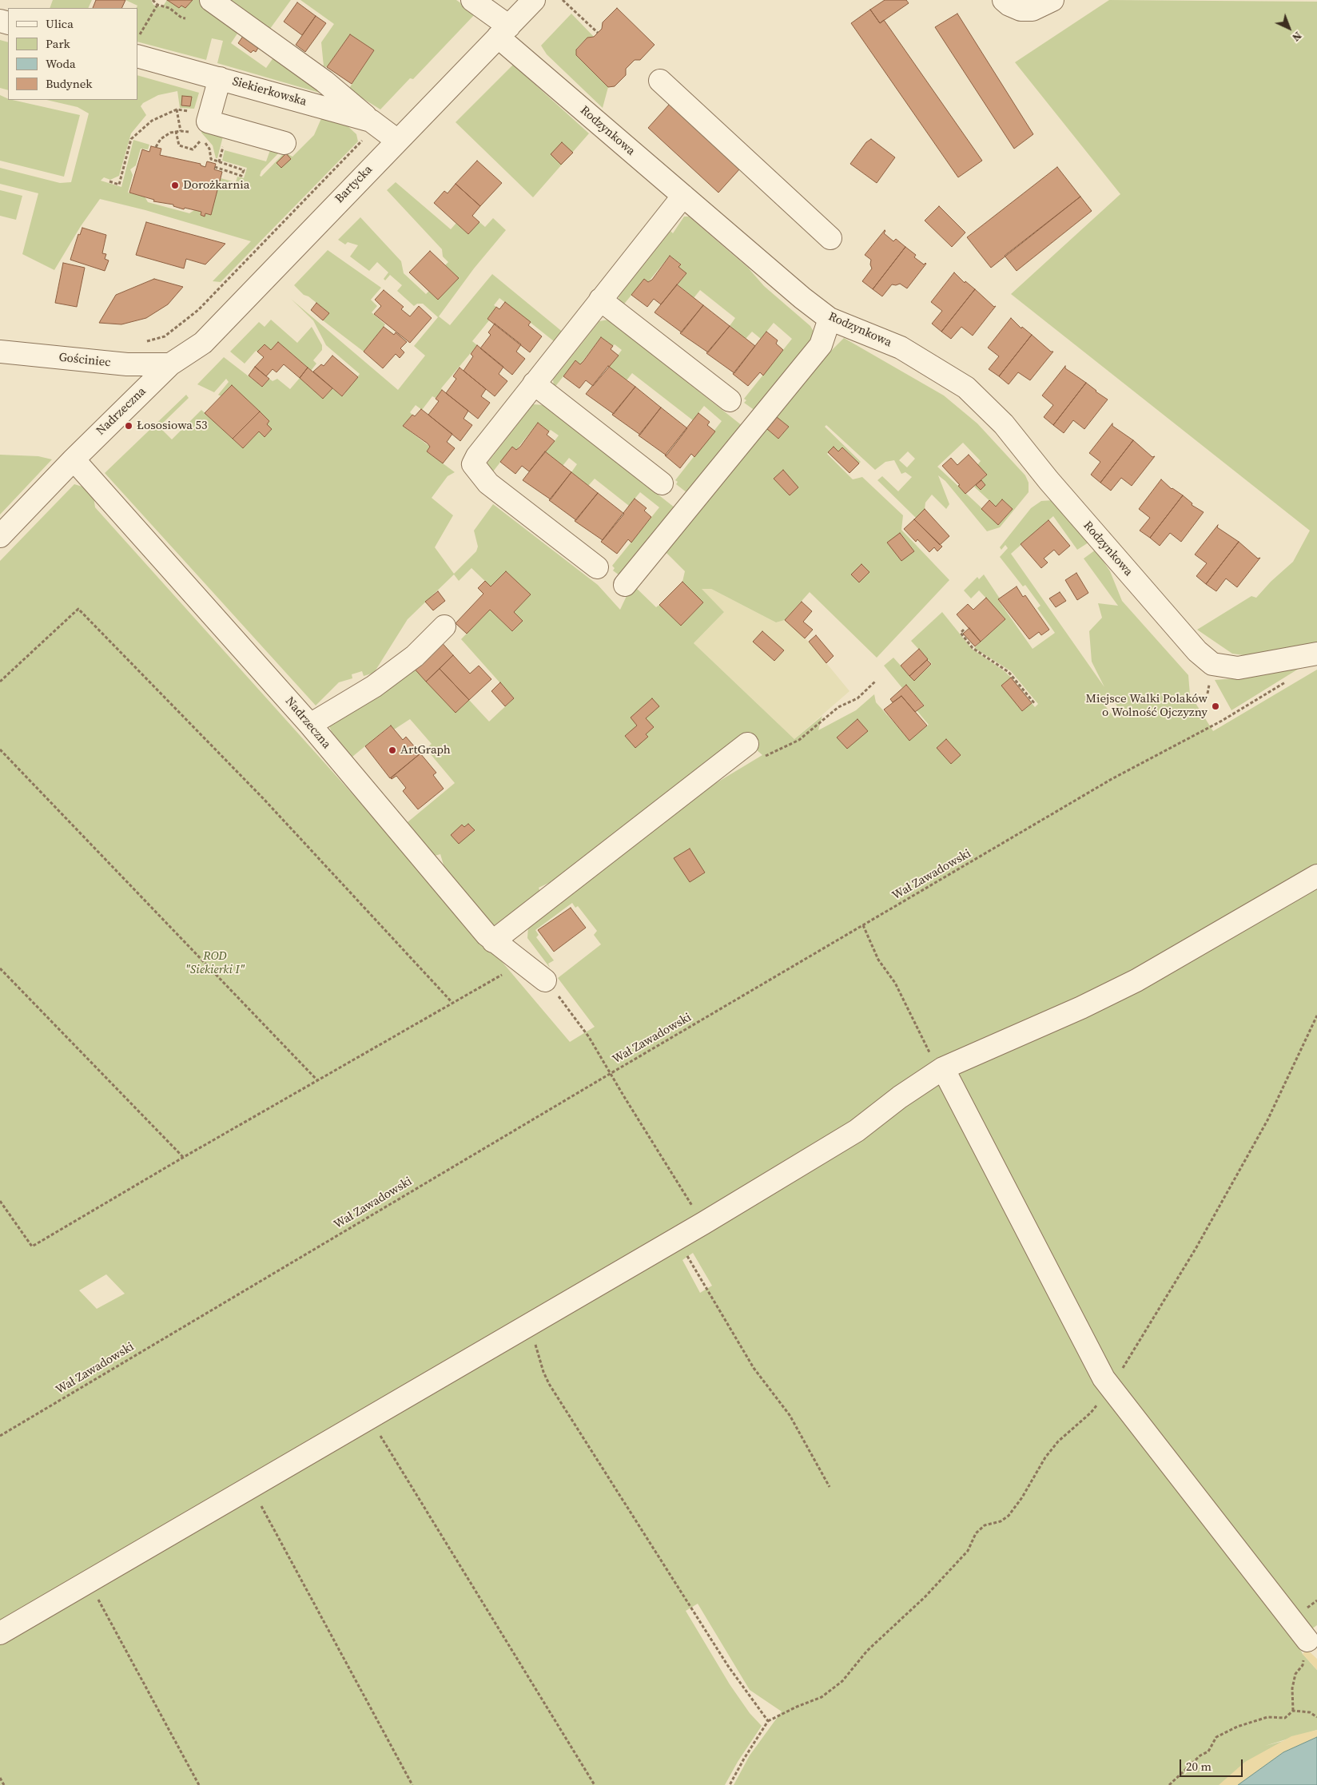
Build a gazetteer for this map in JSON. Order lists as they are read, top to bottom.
{
  "streets": {
    "street": [
      "Siekierkowska",
      "Rodzynkowa",
      "Bartycka",
      "Gościniec",
      "Nadrzeczna"
    ],
    "path": ["Wał Zawadowski"]
  },
  "crossings": [
    ["Siekierkowska", "Bartycka"],
    ["Rodzynkowa", "Bartycka"],
    ["Bartycka", "Gościniec"],
    ["Bartycka", "Nadrzeczna"],
    ["Gościniec", "Nadrzeczna"]
  ],
  "parks": ["ROD \"Siekierki I\""],
  "places": [
    "Dorożkarnia",
    "Łososiowa 53",
    "Miejsce Walki Polaków o Wolność Ojczyzny",
    "ArtGraph"
  ],
  "legend": [
    "Ulica",
    "Park",
    "Woda",
    "Budynek"
  ],
  "scale_bar": "20 m",
  "north": "bottom right"
}
